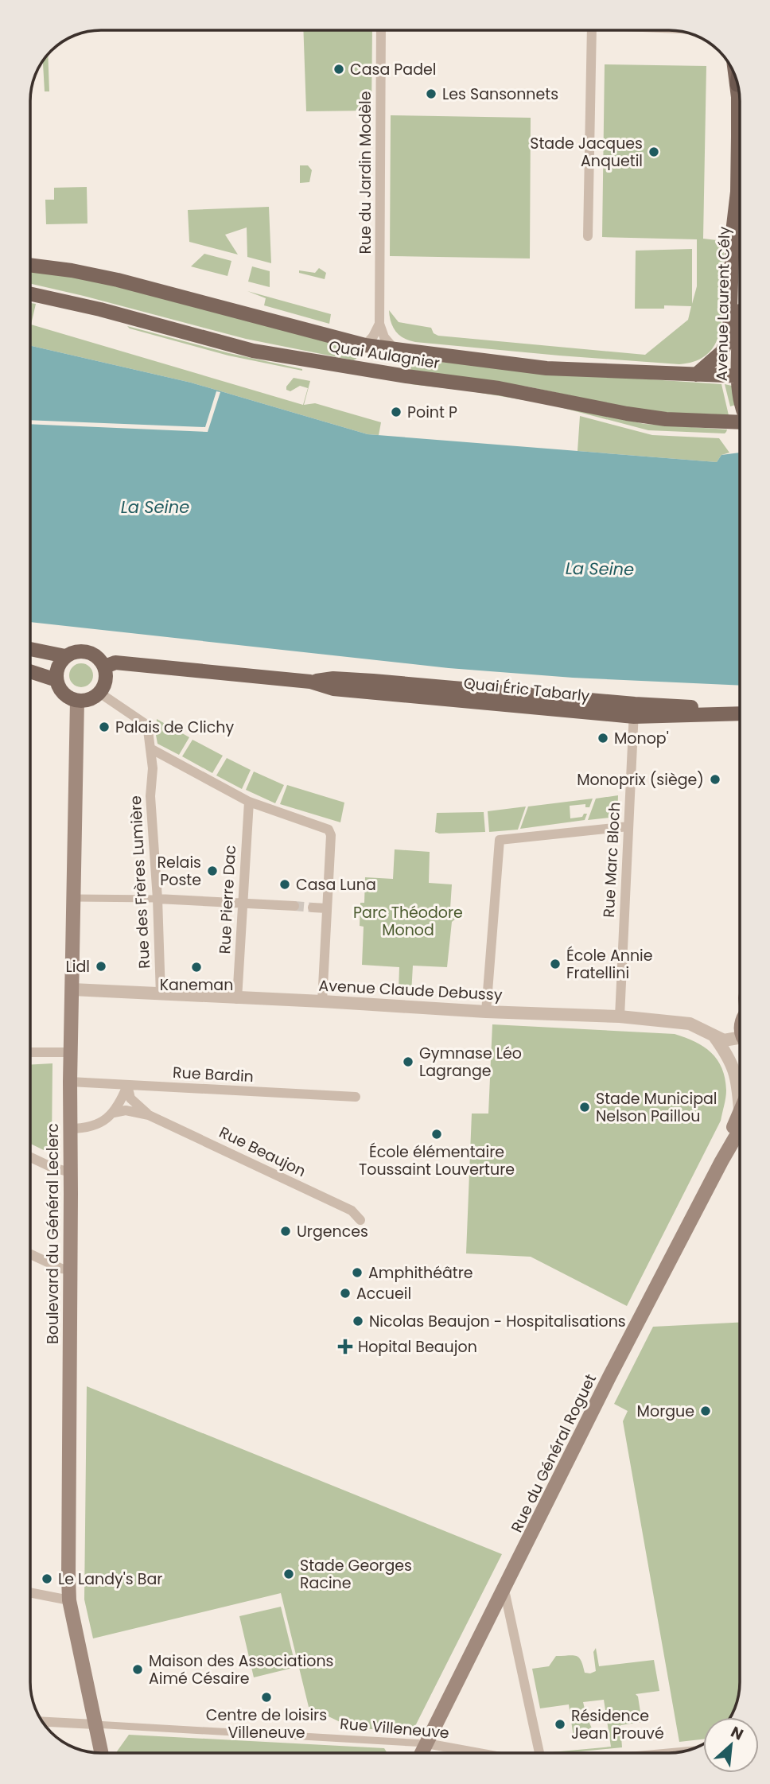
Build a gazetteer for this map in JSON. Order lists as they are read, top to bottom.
{
  "streets": {
    "main road": [
      "Avenue Laurent Cély",
      "Quai Aulagnier",
      "Quai Éric Tabarly",
      "Boulevard du Général Leclerc",
      "Rue du Général Roguet"
    ],
    "street": [
      "Rue du Jardin Modèle",
      "Rue Marc Bloch",
      "Rue des Frères Lumière",
      "Rue Pierre Dac",
      "Avenue Claude Debussy",
      "Rue Bardin",
      "Rue Beaujon",
      "Rue Villeneuve"
    ]
  },
  "crossings": [
    ["Rue du Jardin Modèle", "Quai Aulagnier"],
    ["Avenue Laurent Cély", "Quai Aulagnier"],
    ["Quai Éric Tabarly", "Rue Marc Bloch"],
    ["Quai Éric Tabarly", "Rue des Frères Lumière"],
    ["Quai Éric Tabarly", "Boulevard du Général Leclerc"],
    ["Rue Marc Bloch", "Avenue Claude Debussy"],
    ["Rue des Frères Lumière", "Avenue Claude Debussy"],
    ["Rue des Frères Lumière", "Boulevard du Général Leclerc"],
    ["Rue Pierre Dac", "Avenue Claude Debussy"],
    ["Avenue Claude Debussy", "Boulevard du Général Leclerc"],
    ["Rue Bardin", "Rue Beaujon"],
    ["Rue Bardin", "Boulevard du Général Leclerc"],
    ["Boulevard du Général Leclerc", "Rue Villeneuve"],
    ["Rue du Général Roguet", "Rue Villeneuve"]
  ],
  "water": ["La Seine"],
  "parks": ["Parc Théodore Monod"],
  "places": {
    "other": [
      "Casa Padel",
      "Les Sansonnets",
      "Stade Jacques Anquetil",
      "Point P",
      "Palais de Clichy",
      "Monop'",
      "Monoprix (siège)",
      "Relais Poste",
      "Casa Luna",
      "École Annie Fratellini",
      "Lidl",
      "Kaneman",
      "Gymnase Léo Lagrange",
      "Stade Municipal Nelson Paillou",
      "École élémentaire Toussaint Louverture",
      "Urgences",
      "Amphithéâtre",
      "Accueil",
      "Nicolas Beaujon - Hospitalisations",
      "Morgue",
      "Stade Georges Racine",
      "Le Landy's Bar",
      "Maison des Associations Aimé Césaire",
      "Centre de loisirs Villeneuve",
      "Résidence Jean Prouvé"
    ],
    "health": ["Hopital Beaujon"]
  },
  "north": "top right"
}
